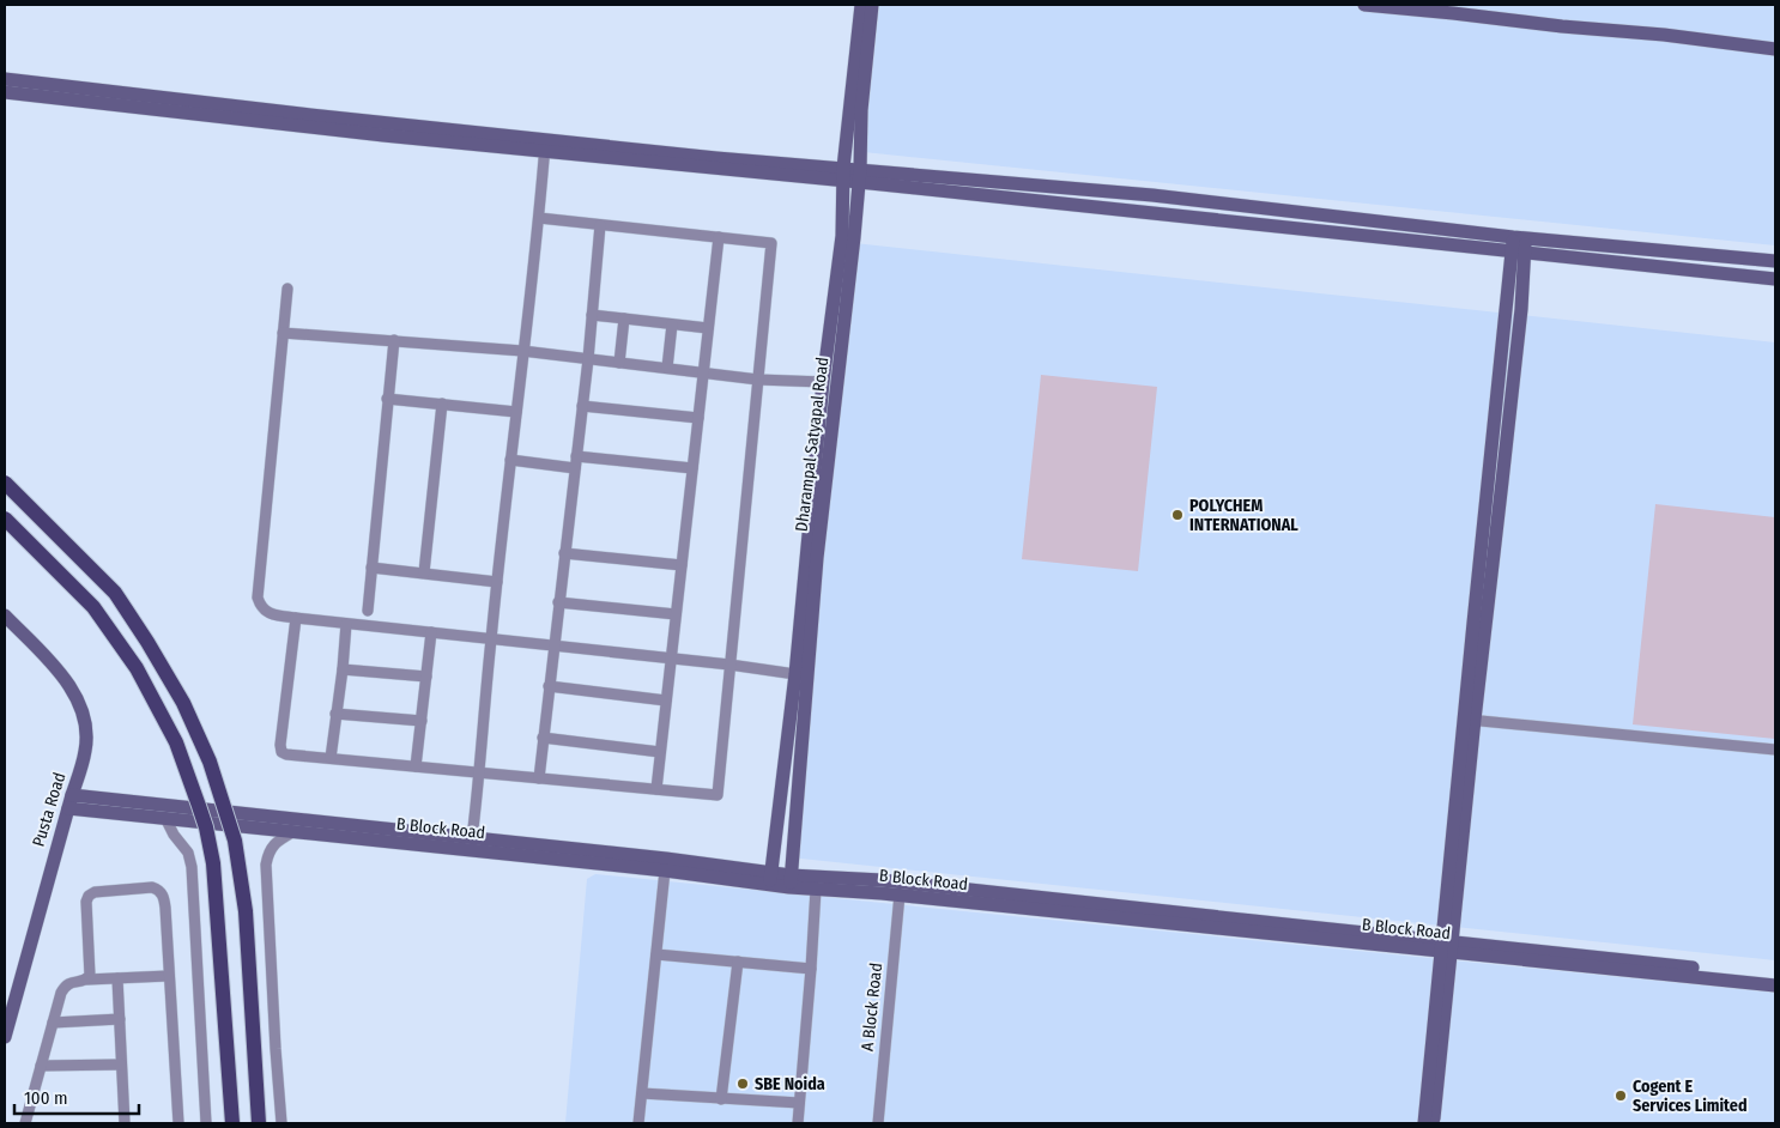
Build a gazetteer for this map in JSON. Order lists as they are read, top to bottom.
{
  "streets": {
    "street": [
      "Dharampal Satyapal Road",
      "Pusta Road",
      "B Block Road",
      "A Block Road"
    ]
  },
  "crossings": [
    ["Dharampal Satyapal Road", "B Block Road"],
    ["Pusta Road", "B Block Road"],
    ["B Block Road", "A Block Road"]
  ],
  "places": ["POLYCHEM INTERNATIONAL", "SBE Noida", "Cogent E Services Limited"],
  "scale_bar": "100 m"
}
